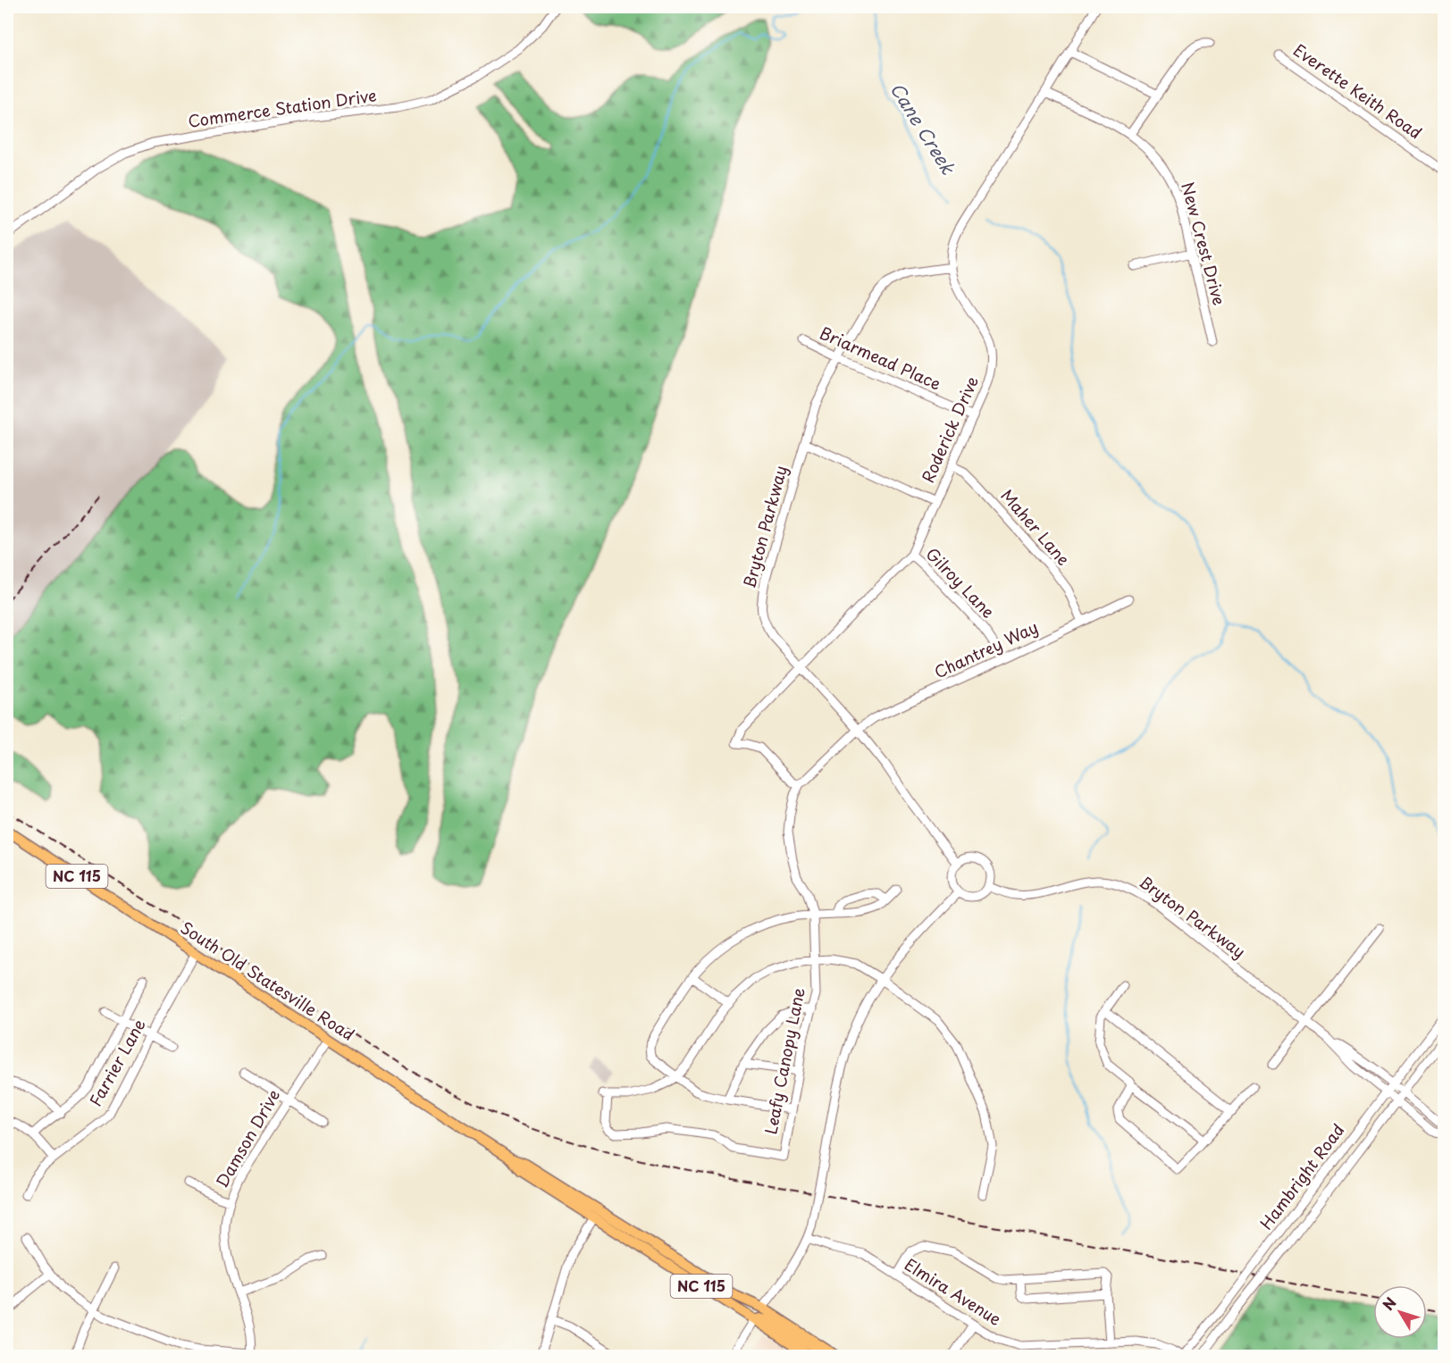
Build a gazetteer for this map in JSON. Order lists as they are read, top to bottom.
{
  "streets": {
    "main road": ["NC 115", "South Old Statesville Road"],
    "street": [
      "Everette Keith Road",
      "Commerce Station Drive",
      "New Crest Drive",
      "Briarmead Place",
      "Roderick Drive",
      "Bryton Parkway",
      "Maher Lane",
      "Gilroy Lane",
      "Chantrey Way",
      "Leafy Canopy Lane",
      "Farrier Lane",
      "Damson Drive",
      "Hambright Road",
      "Elmira Avenue"
    ]
  },
  "crossings": [
    ["New Crest Drive", "Roderick Drive"],
    ["Briarmead Place", "Roderick Drive"],
    ["Briarmead Place", "Bryton Parkway"],
    ["Roderick Drive", "Bryton Parkway"],
    ["Roderick Drive", "Maher Lane"],
    ["Roderick Drive", "Gilroy Lane"],
    ["Roderick Drive", "Chantrey Way"],
    ["Roderick Drive", "Leafy Canopy Lane"],
    ["Bryton Parkway", "Chantrey Way"],
    ["Bryton Parkway", "Hambright Road"],
    ["Maher Lane", "Chantrey Way"],
    ["Gilroy Lane", "Chantrey Way"],
    ["Chantrey Way", "Leafy Canopy Lane"],
    ["South Old Statesville Road", "Farrier Lane"],
    ["South Old Statesville Road", "Damson Drive"],
    ["Hambright Road", "Elmira Avenue"]
  ],
  "water": ["Cane Creek"],
  "north": "top left"
}
